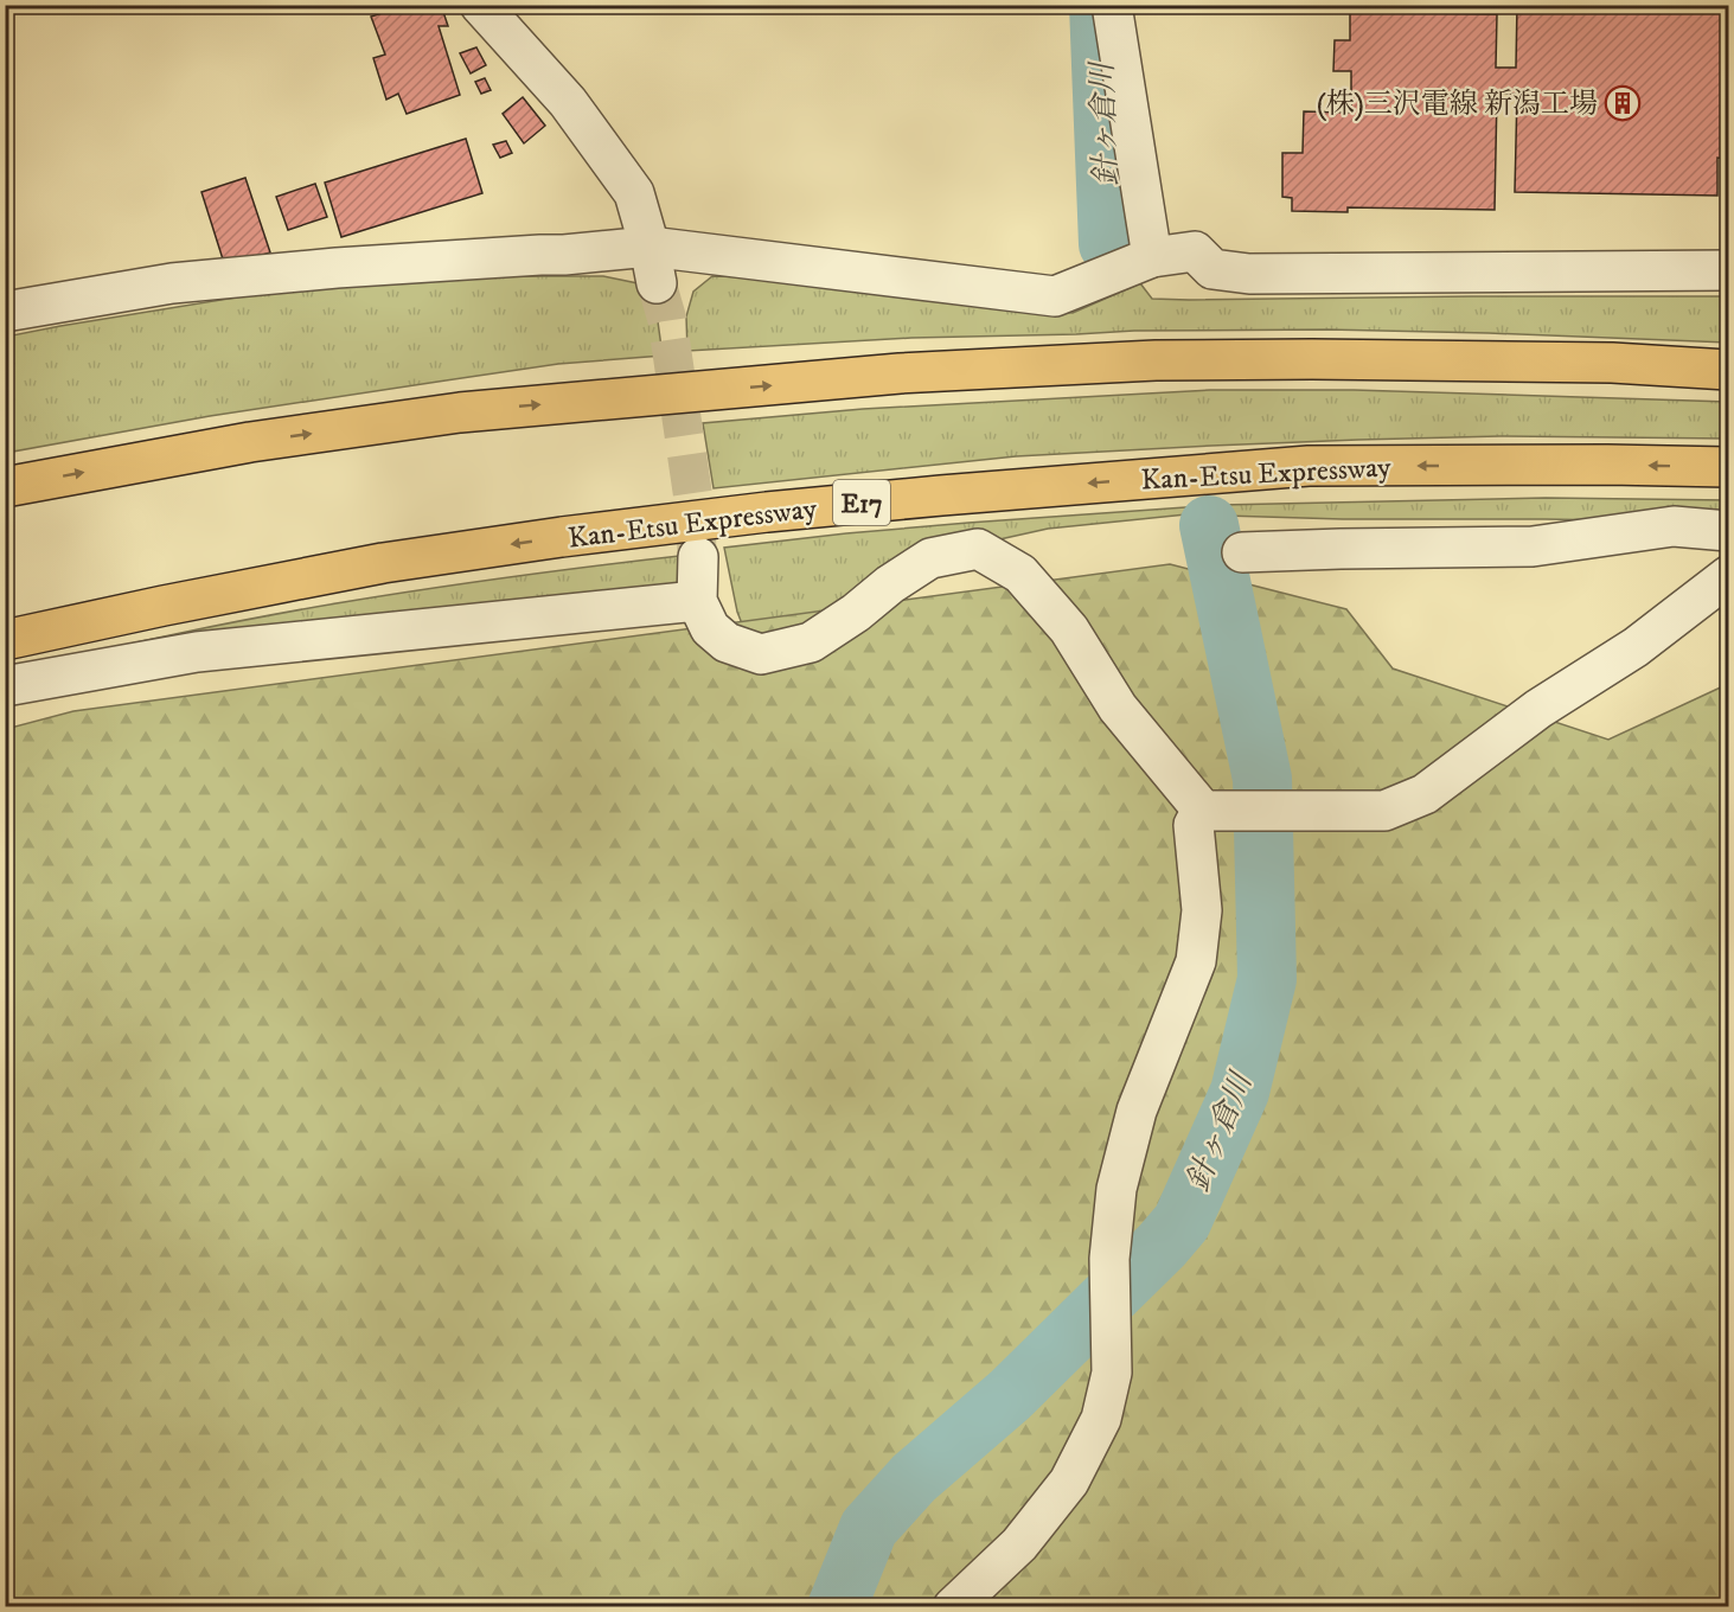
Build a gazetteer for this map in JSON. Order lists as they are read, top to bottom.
{
  "streets": {
    "highway": ["Kan-Etsu Expressway", "E17"]
  },
  "water": ["針ヶ倉川"],
  "places": {
    "building": ["(株)三沢電線 新潟工場"]
  }
}
